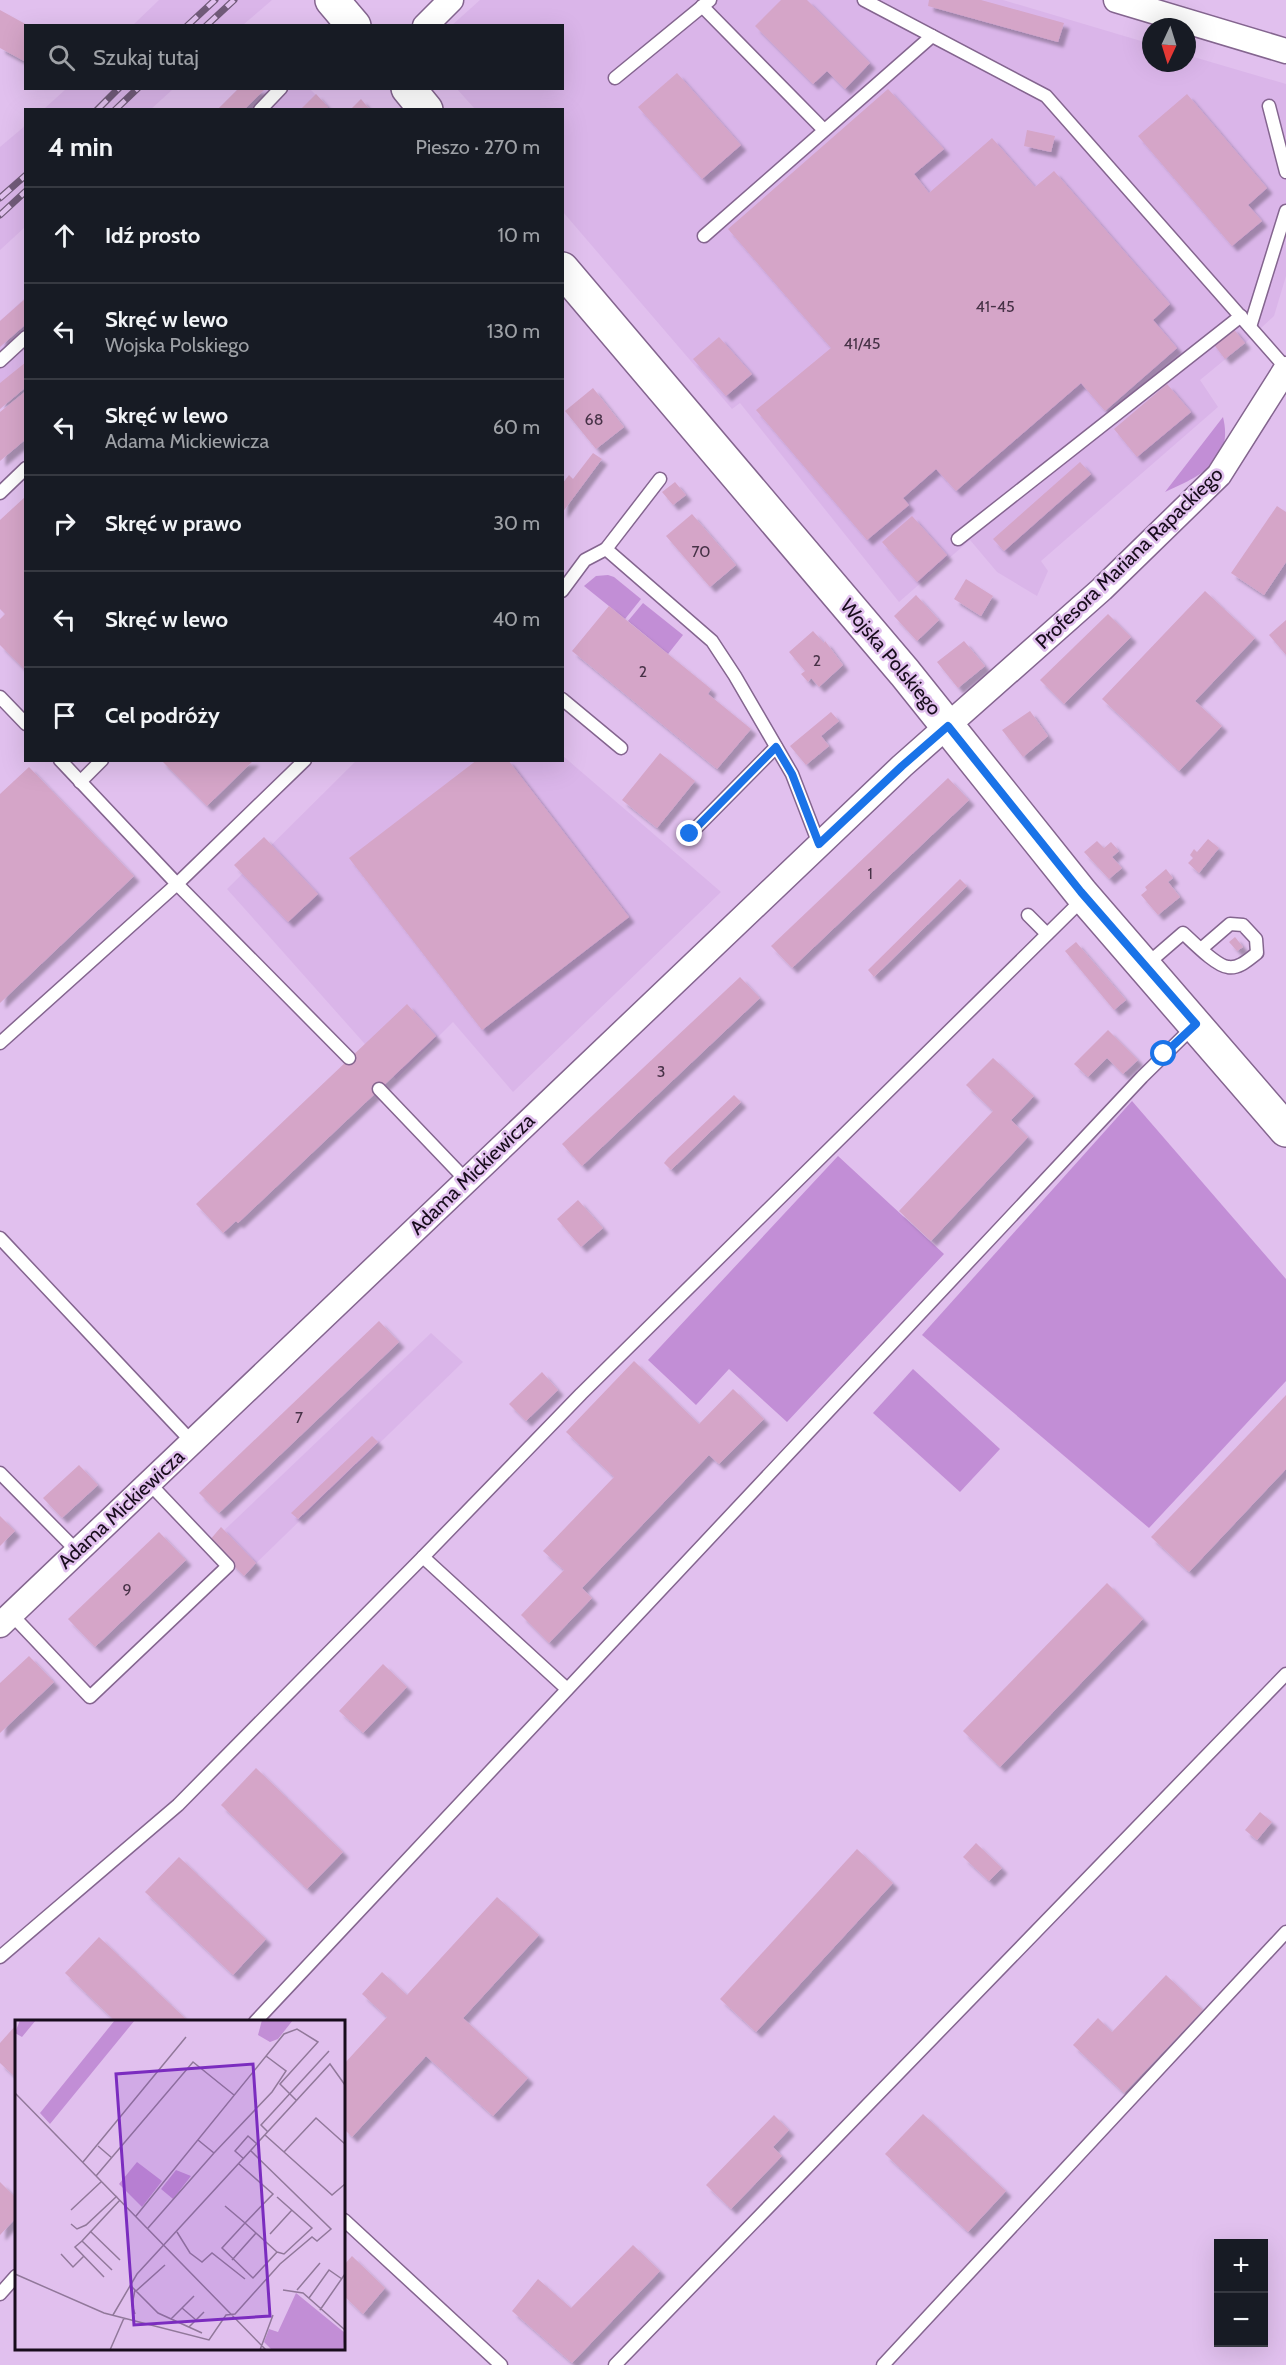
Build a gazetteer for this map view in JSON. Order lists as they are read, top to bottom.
{
  "streets": {
    "main road": ["Wojska Polskiego"],
    "street": ["Profesora Mariana Rapackiego", "Adama Mickiewicza"]
  },
  "crossings": [
    ["Profesora Mariana Rapackiego", "Wojska Polskiego"],
    ["Profesora Mariana Rapackiego", "Adama Mickiewicza"],
    ["Wojska Polskiego", "Adama Mickiewicza"]
  ],
  "house_numbers": [
    "41-45",
    "41/45",
    "68",
    "70",
    "2",
    "2",
    "1",
    "3",
    "7",
    "9"
  ],
  "north": "bottom",
  "page": {
    "search": "Szukaj tutaj",
    "heading": ["4 min", "Pieszo · 270 m"],
    "list": [
      ["Idź prosto", "10 m"],
      ["Skręć w lewo", "Wojska Polskiego", "130 m"],
      ["Skręć w lewo", "Adama Mickiewicza", "60 m"],
      ["Skręć w prawo", "30 m"],
      ["Skręć w lewo", "40 m"],
      "Cel podróży"
    ],
    "map_buttons": ["+", "−"]
  }
}
